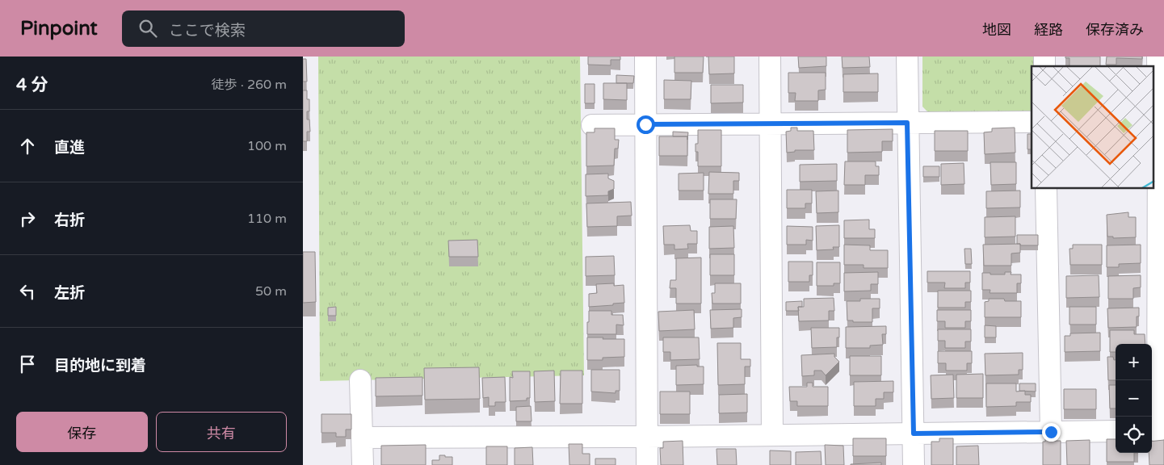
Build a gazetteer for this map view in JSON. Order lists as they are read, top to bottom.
{
  "page": {
    "header": "Pinpoint",
    "search": "ここで検索",
    "nav": ["地図", "経路", "保存済み"],
    "heading": ["4 分", "徒歩 · 260 m"],
    "list": [
      ["直進", "100 m"],
      ["右折", "110 m"],
      ["左折", "50 m"],
      "目的地に到着"
    ],
    "map_buttons": ["+", "−"],
    "buttons": ["保存", "共有"]
  }
}
